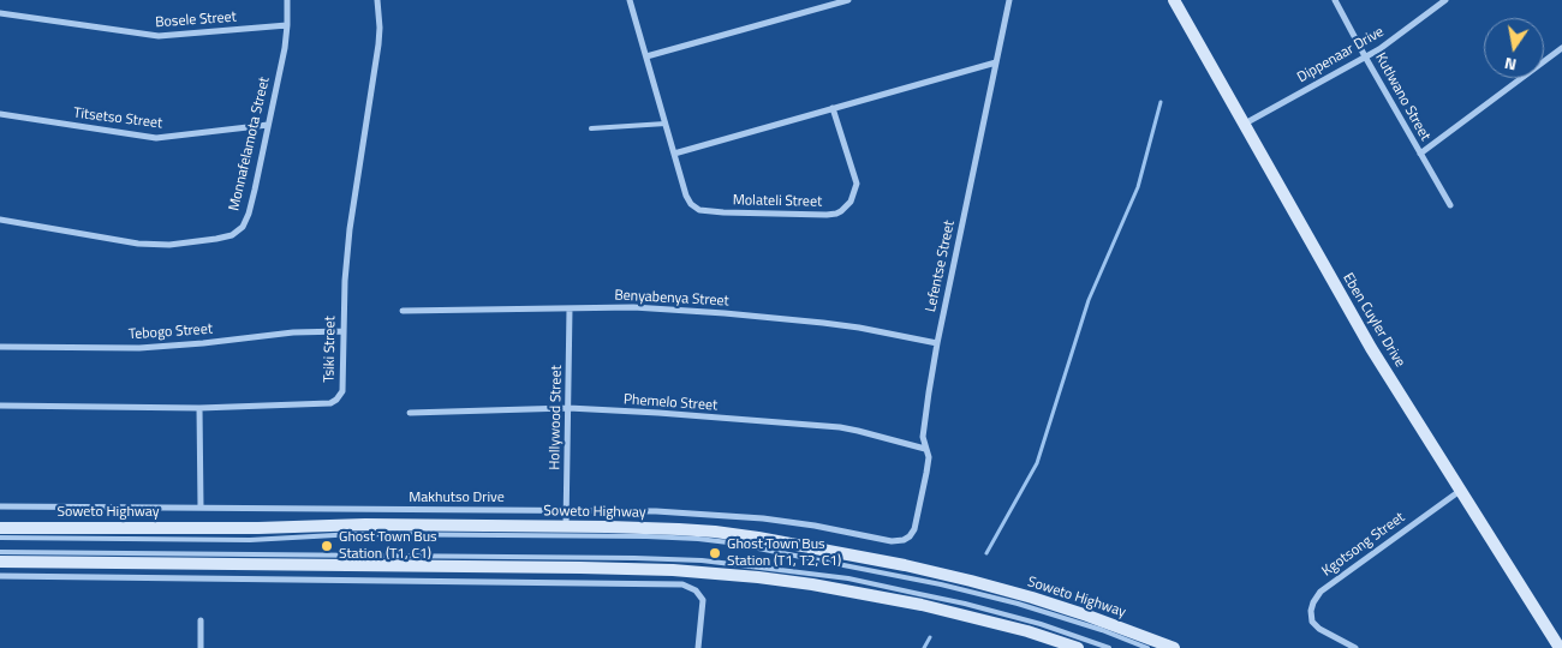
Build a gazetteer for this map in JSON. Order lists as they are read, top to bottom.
{
  "streets": {
    "main road": ["Eben Cuyler Drive", "Soweto Highway"],
    "street": [
      "Bosele Street",
      "Dippenaar Drive",
      "Kutlwano Street",
      "Titsetso Street",
      "Monnafelamota Street",
      "Molateli Street",
      "Lefentse Street",
      "Benyabenya Street",
      "Tebogo Street",
      "Tsiki Street",
      "Phemelo Street",
      "Hollywood Street",
      "Makhutso Drive",
      "Kgotsong Street"
    ]
  },
  "crossings": [
    ["Bosele Street", "Monnafelamota Street"],
    ["Dippenaar Drive", "Kutlwano Street"],
    ["Dippenaar Drive", "Eben Cuyler Drive"],
    ["Titsetso Street", "Monnafelamota Street"],
    ["Lefentse Street", "Benyabenya Street"],
    ["Lefentse Street", "Phemelo Street"],
    ["Lefentse Street", "Makhutso Drive"],
    ["Benyabenya Street", "Hollywood Street"],
    ["Eben Cuyler Drive", "Kgotsong Street"],
    ["Tebogo Street", "Tsiki Street"],
    ["Phemelo Street", "Hollywood Street"],
    ["Hollywood Street", "Makhutso Drive"],
    ["Hollywood Street", "Soweto Highway"]
  ],
  "places": ["Ghost Town Bus Station (T1, C1)", "Ghost Town Bus Station (T1, T2, C1)"],
  "north": "bottom"
}
